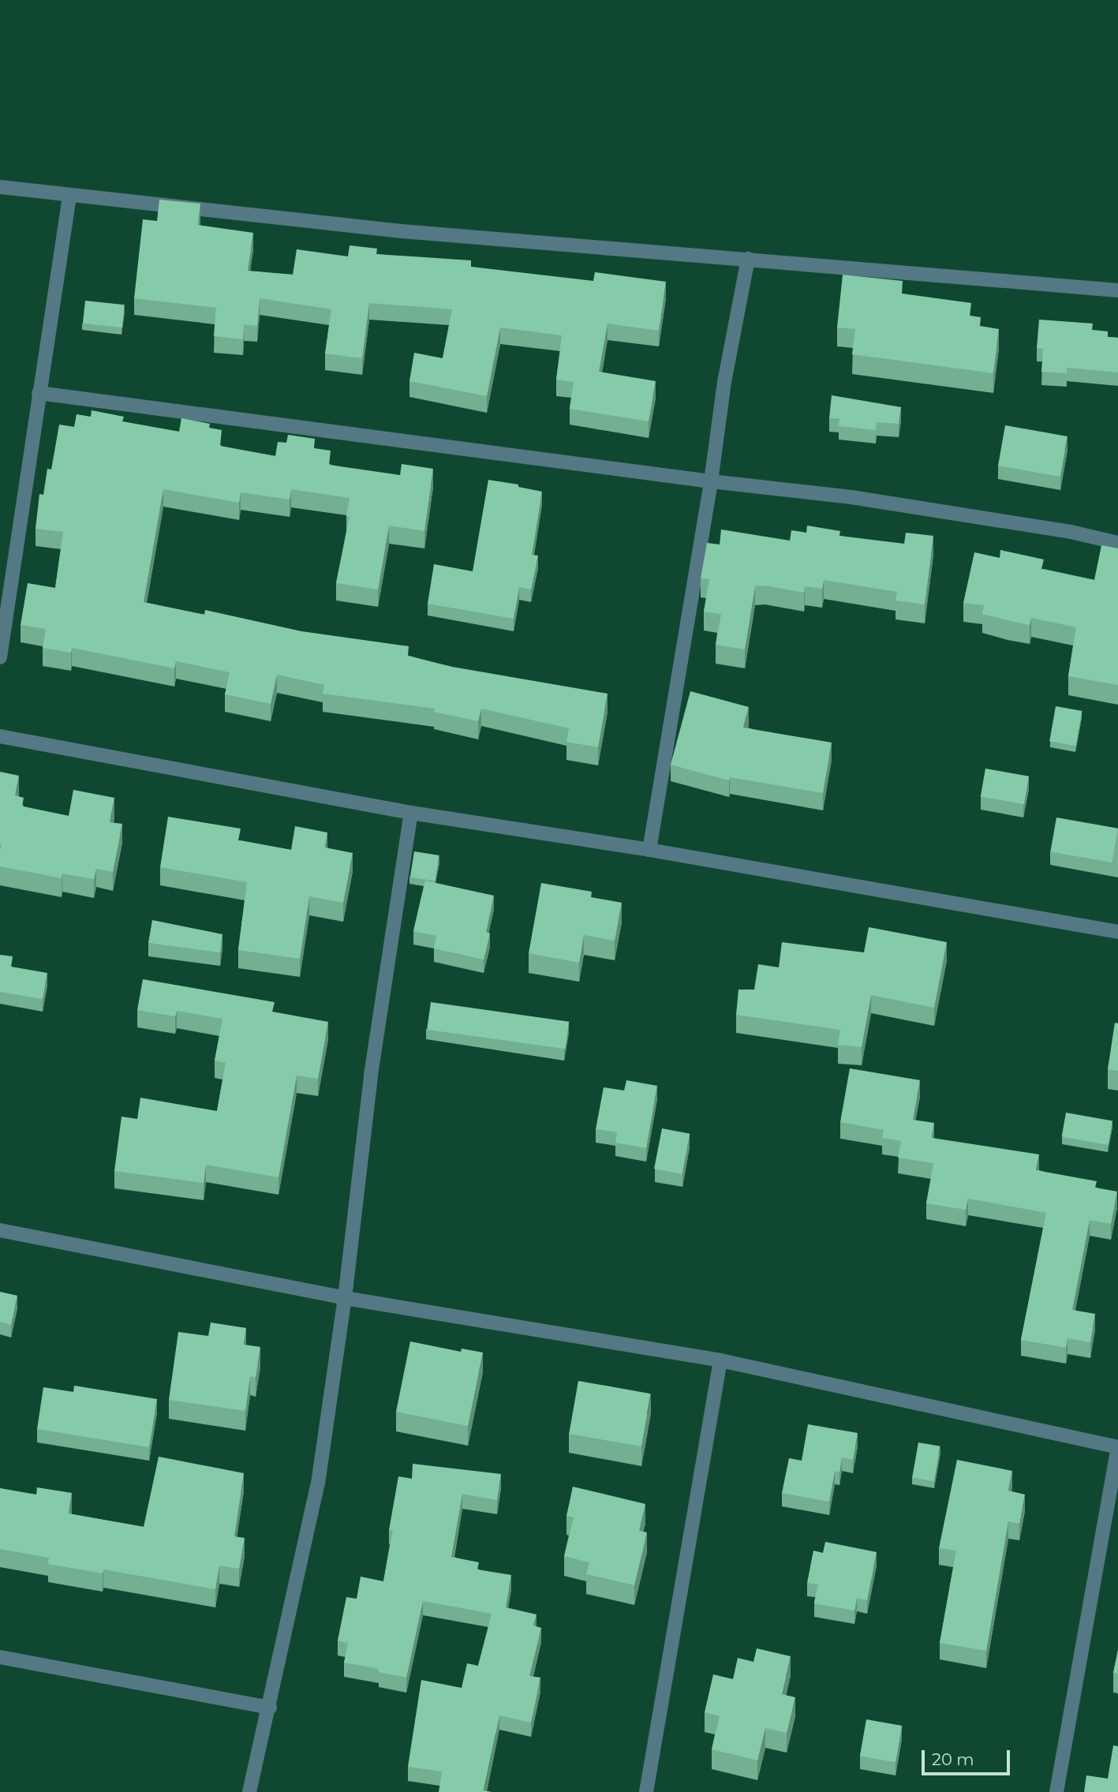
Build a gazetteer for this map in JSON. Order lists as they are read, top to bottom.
{
  "scale_bar": "20 m"
}
